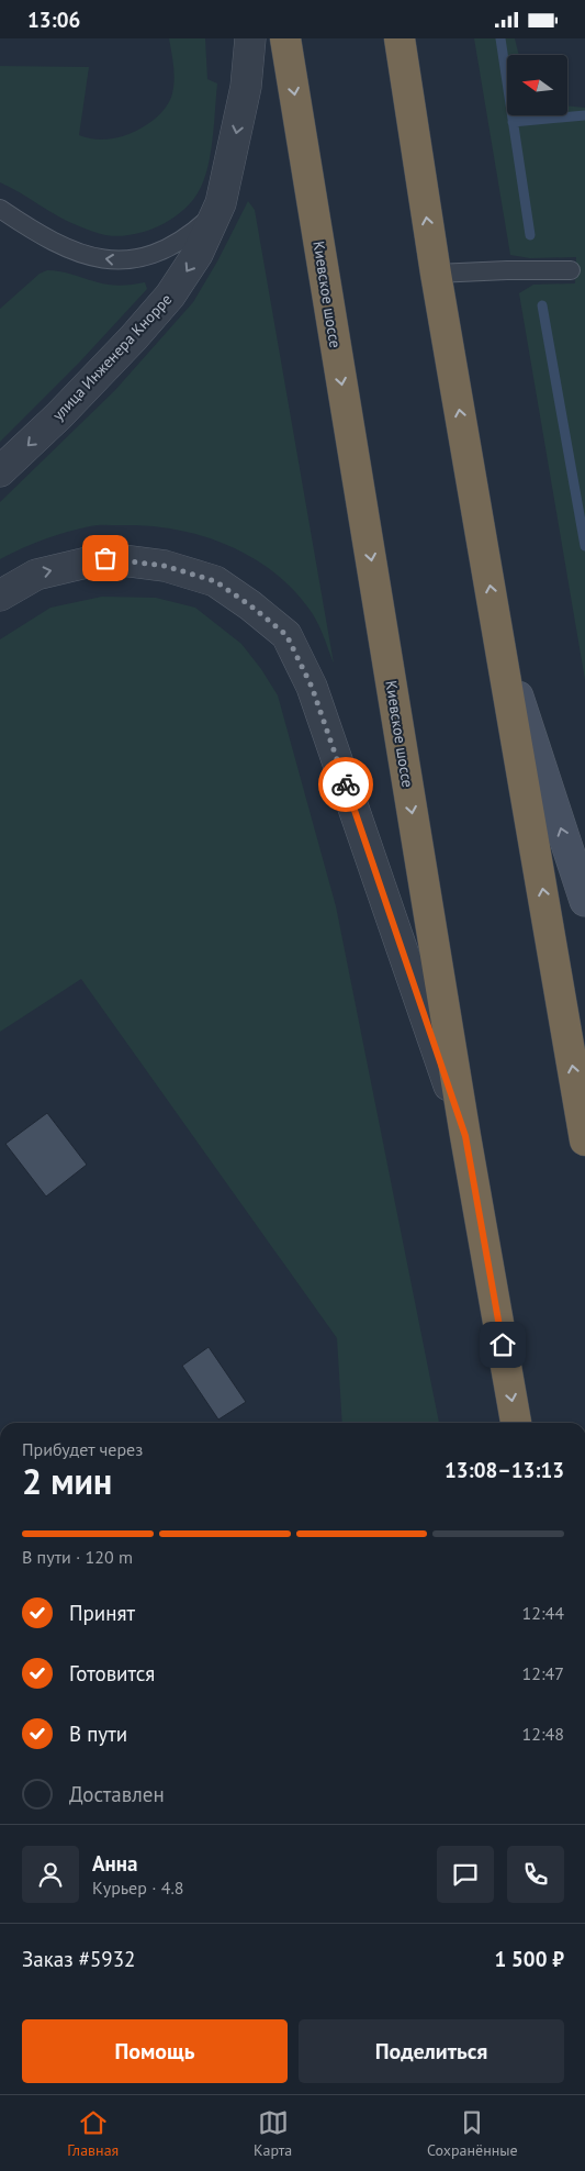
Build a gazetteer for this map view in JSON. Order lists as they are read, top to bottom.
{
  "streets": {
    "highway": ["Киевское шоссе"],
    "street": ["улица Инженера Кнорре"]
  },
  "one_way": ["улица Инженера Кнорре"],
  "north": "left",
  "page": {
    "status": "13:06",
    "heading": ["2 мин", "Прибудет через", "13:08–13:13"],
    "panel": [
      "Анна",
      "Курьер · 4.8",
      "Заказ #5932",
      "1 500 ₽"
    ],
    "bar": "В пути · 120 m",
    "list": [
      ["Принят", "12:44"],
      ["Готовится", "12:47"],
      ["В пути", "12:48"],
      "Доставлен"
    ],
    "buttons": ["Помощь", "Поделиться"],
    "tabs": ["Главная", "Карта", "Сохранённые"]
  }
}
